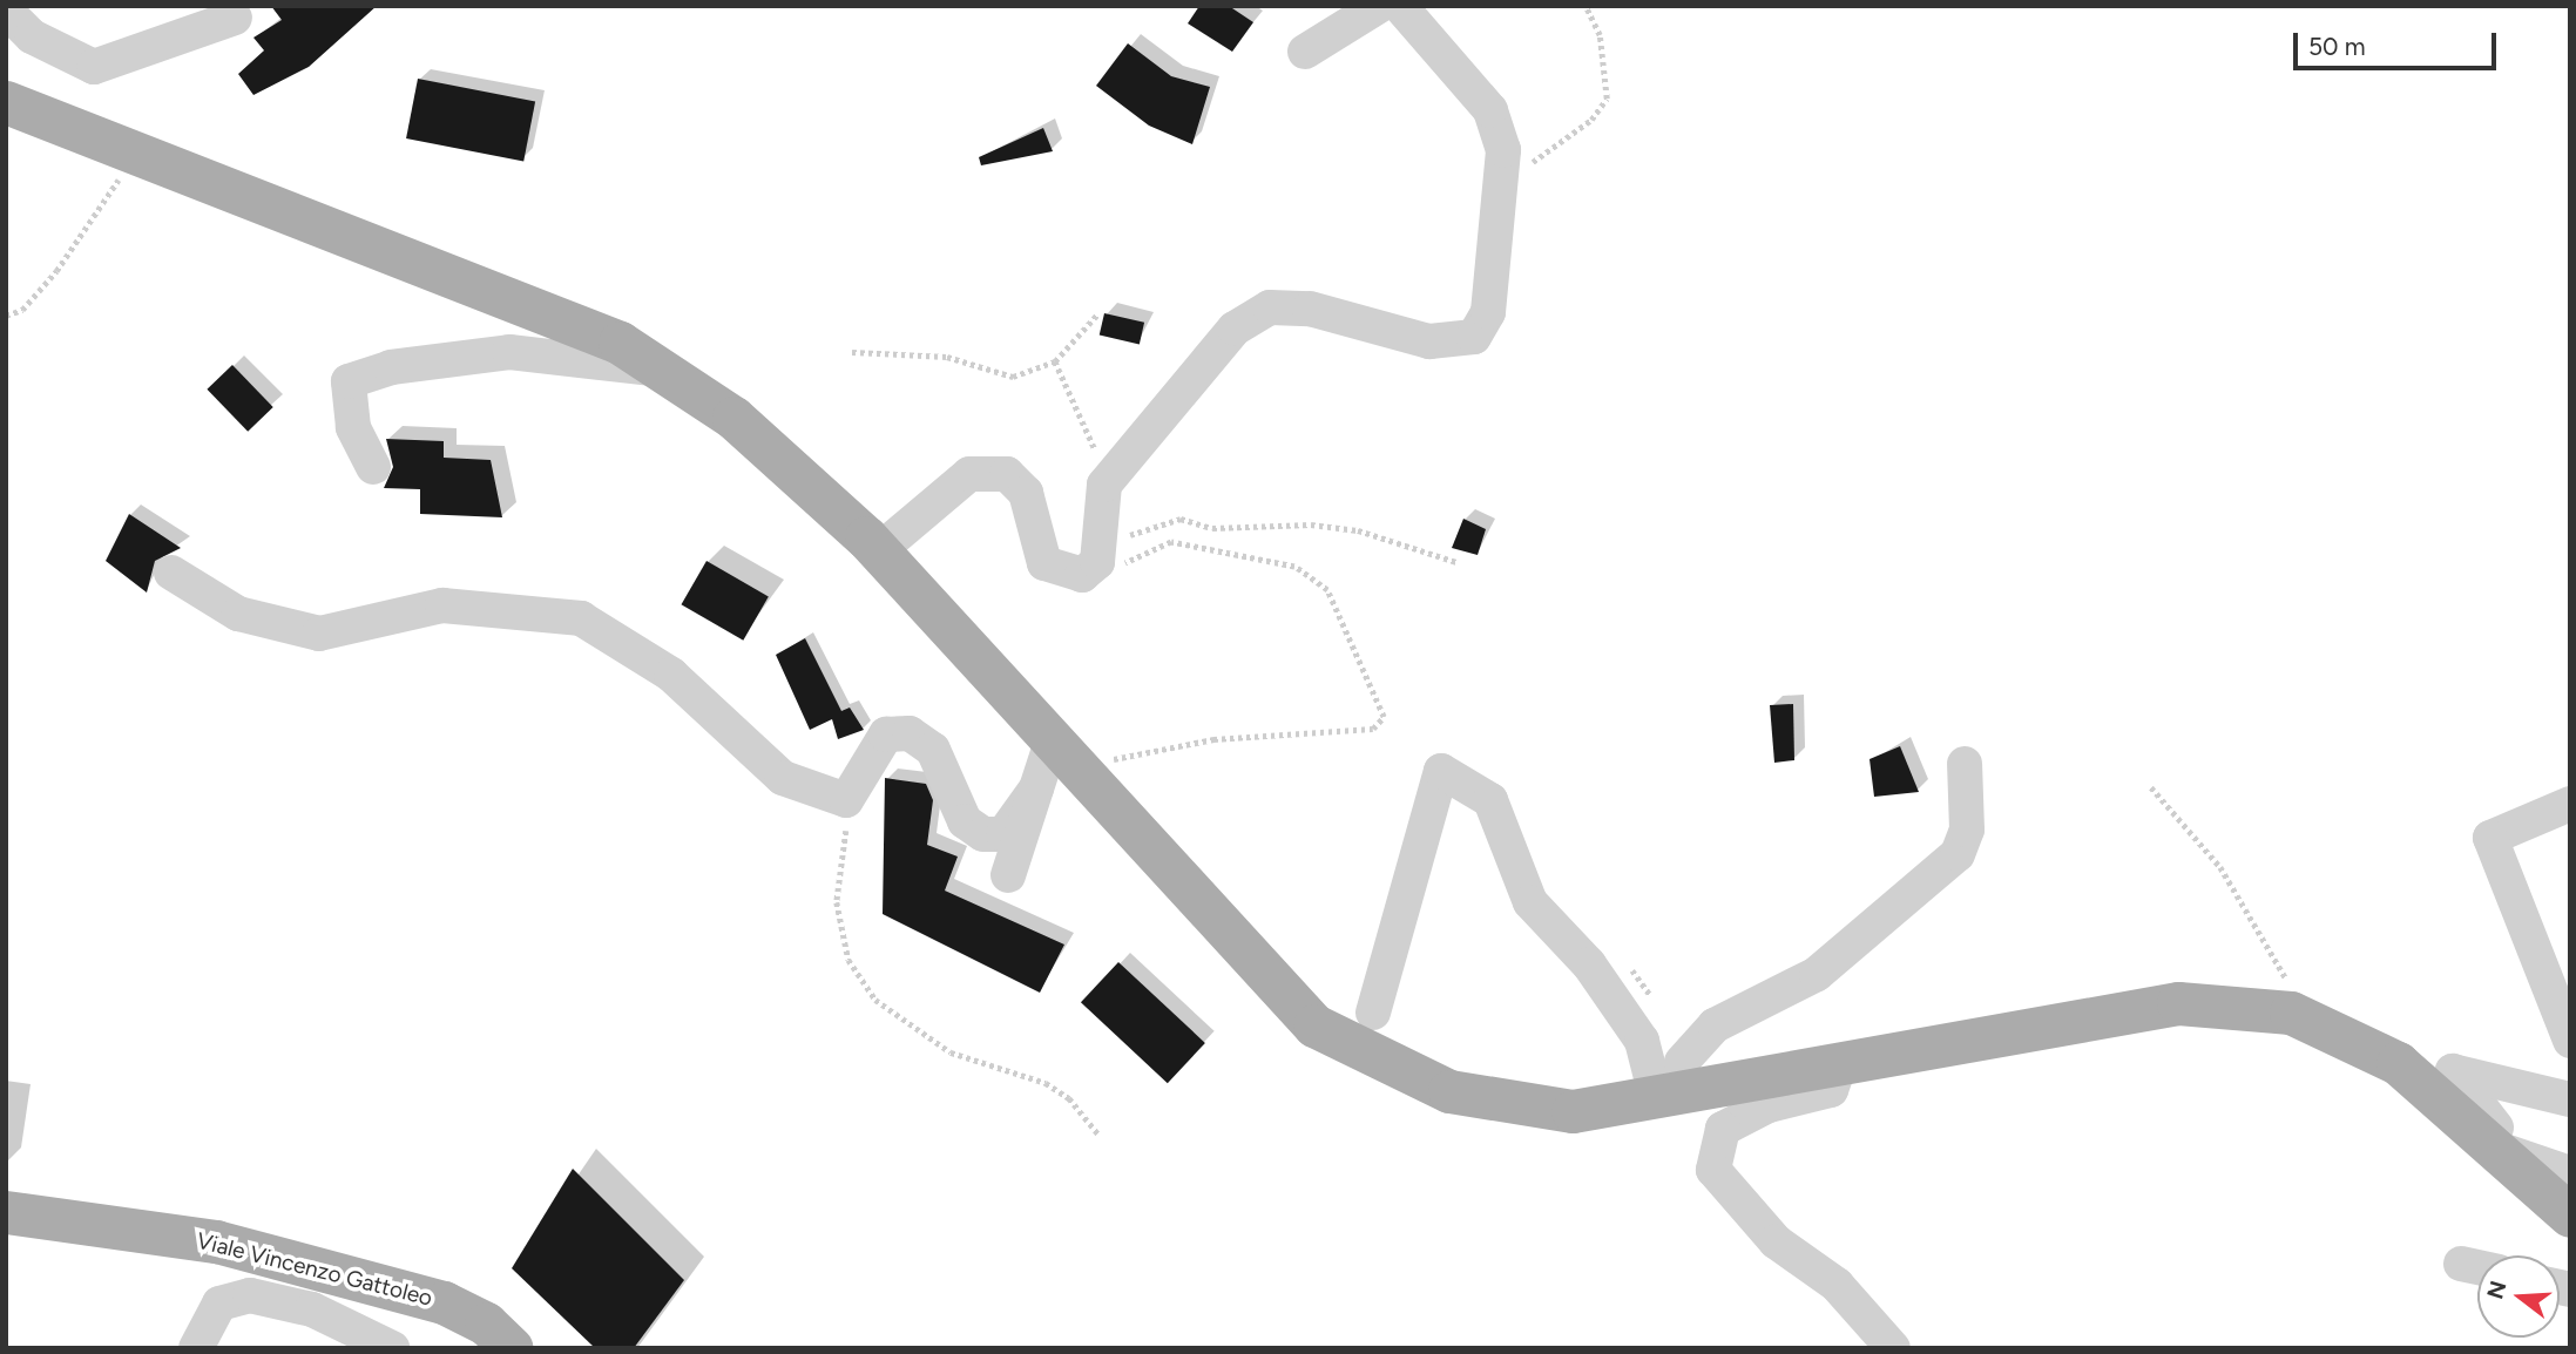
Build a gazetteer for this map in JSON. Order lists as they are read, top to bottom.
{
  "streets": {
    "main road": ["Viale Vincenzo Gattoleo"]
  },
  "scale_bar": "50 m",
  "north": "left"
}
